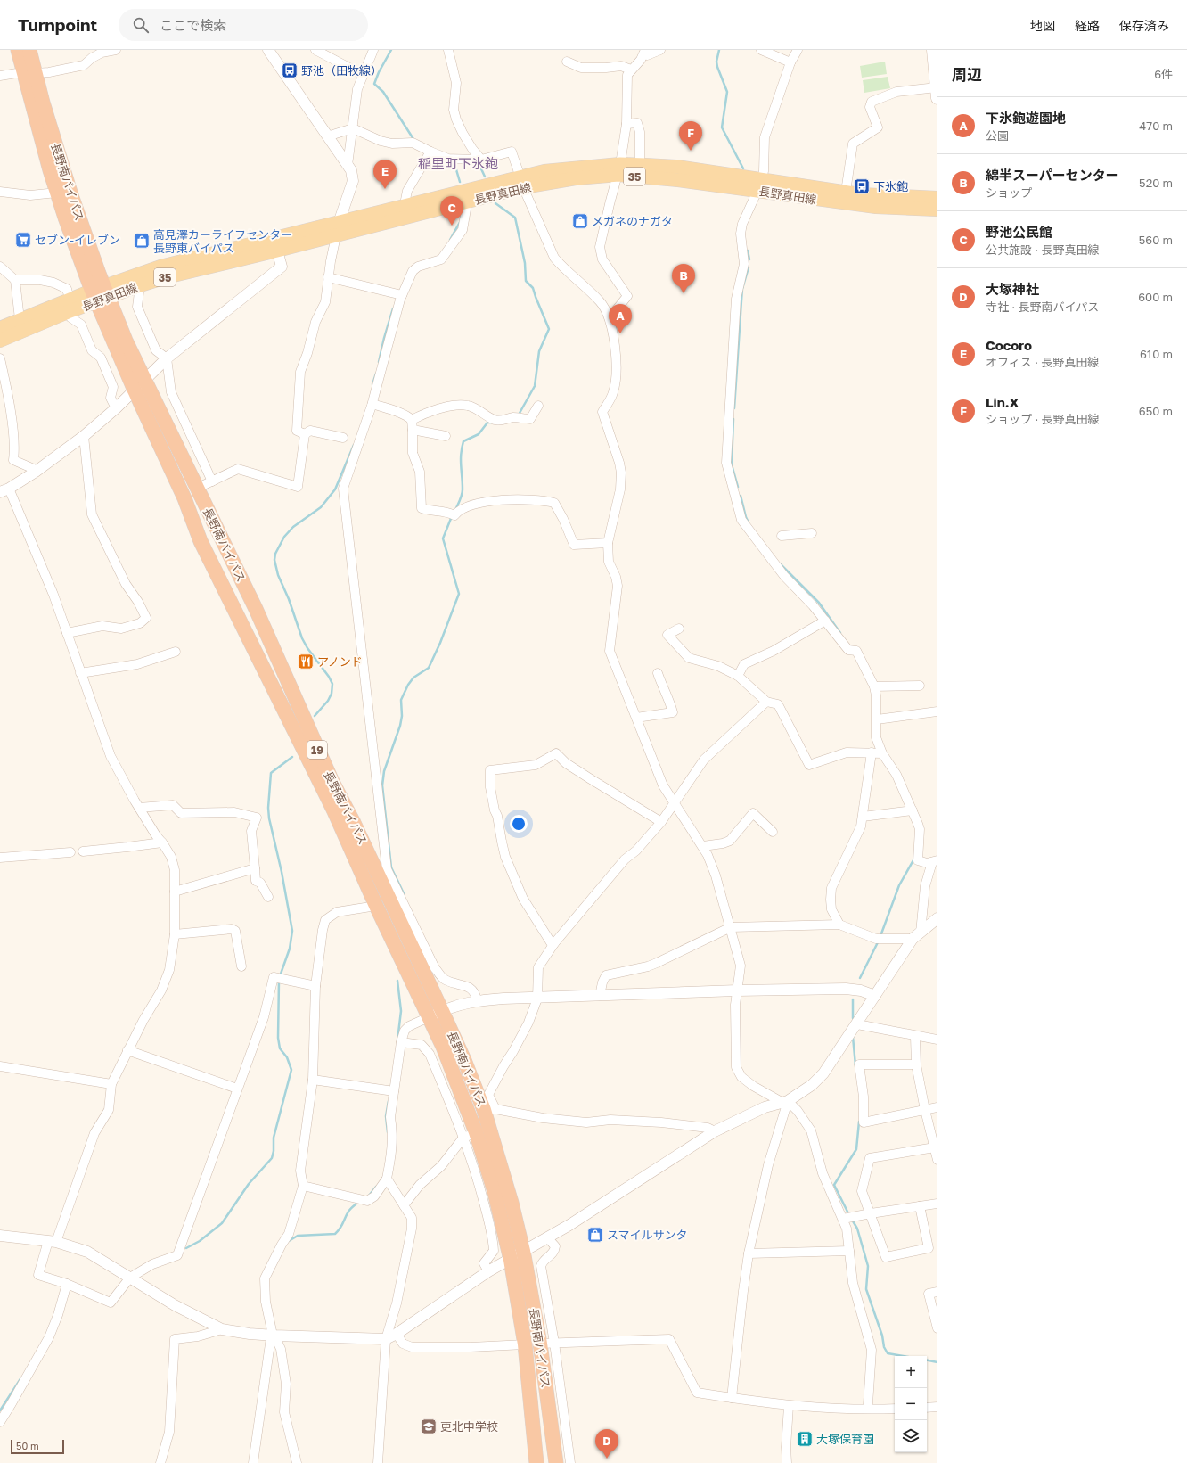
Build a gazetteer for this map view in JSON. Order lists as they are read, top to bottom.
{
  "streets": {
    "highway": ["長野南バイパス", "19"],
    "main road": ["35", "長野真田線"]
  },
  "crossings": [
    ["長野南バイパス", "長野真田線"]
  ],
  "districts": ["稲里町下氷鉋"],
  "places": {
    "bus stop": ["野池（田牧線）", "下氷鉋"],
    "shop": ["メガネのナガタ", "高見澤カーライフセンター 長野東バイパス", "スマイルサンタ"],
    "supermarket": ["セブン-イレブン"],
    "restaurant": ["アノンド"],
    "school or university": ["更北中学校"],
    "building": ["大塚保育園"]
  },
  "scale_bar": "50 m",
  "page": {
    "header": "Turnpoint",
    "search": "ここで検索",
    "nav": ["地図", "経路", "保存済み"],
    "heading": ["周辺", "6件"],
    "list": [
      {
        "mark": "A",
        "name": "下氷鉋遊園地",
        "note": "公園",
        "value": "470 m"
      },
      {
        "mark": "B",
        "name": "綿半スーパーセンター",
        "note": "ショップ",
        "value": "520 m"
      },
      {
        "mark": "C",
        "name": "野池公民館",
        "note": "公共施設 · 長野真田線",
        "value": "560 m"
      },
      {
        "mark": "D",
        "name": "大塚神社",
        "note": "寺社 · 長野南バイパス",
        "value": "600 m"
      },
      {
        "mark": "E",
        "name": "Cocoro",
        "note": "オフィス · 長野真田線",
        "value": "610 m"
      },
      {
        "mark": "F",
        "name": "Lin.X",
        "note": "ショップ · 長野真田線",
        "value": "650 m"
      }
    ],
    "pins": [
      "F",
      "E",
      "C",
      "B",
      "A",
      "D"
    ],
    "map_buttons": ["+", "−"],
    "scale": "50 m"
  }
}
